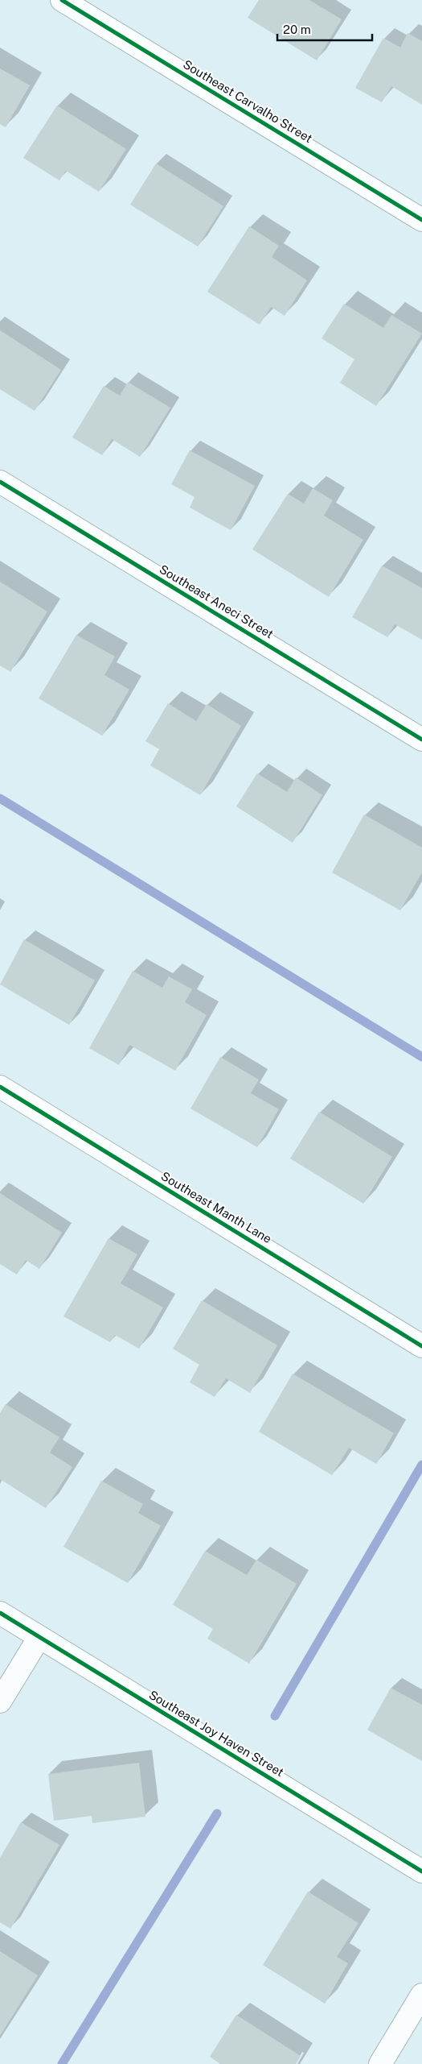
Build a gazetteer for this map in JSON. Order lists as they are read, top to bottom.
{
  "streets": {
    "street": [
      "Southeast Carvalho Street",
      "Southeast Aneci Street",
      "Southeast Manth Lane",
      "Southeast Joy Haven Street"
    ]
  },
  "scale_bar": "20 m"
}
